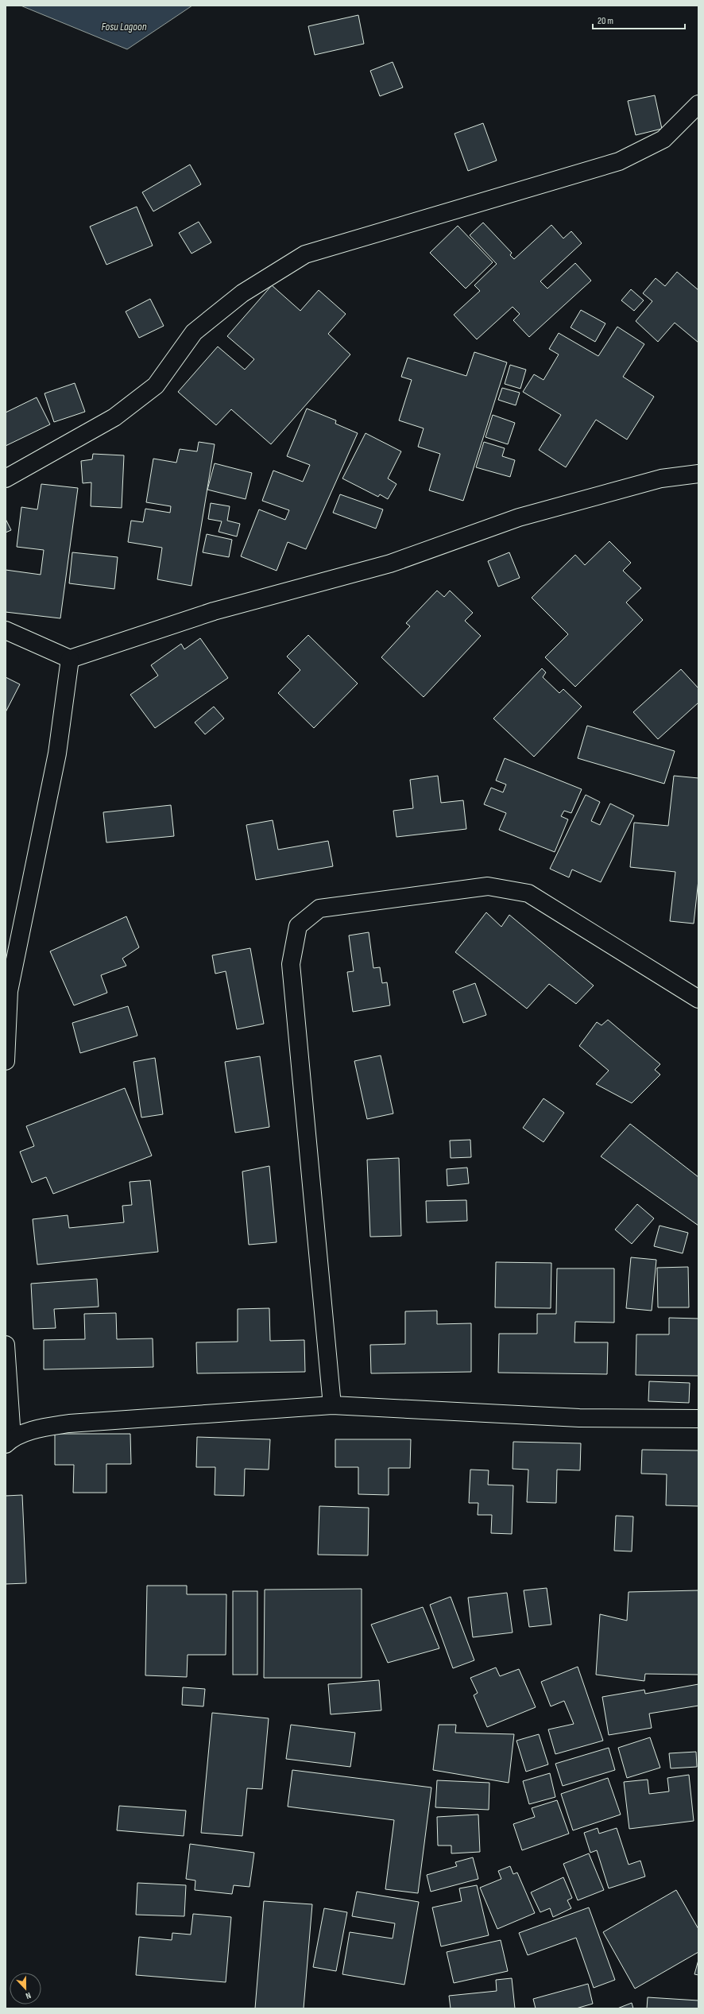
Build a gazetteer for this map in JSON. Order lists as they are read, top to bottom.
{
  "water": ["Fosu Lagoon"],
  "scale_bar": "20 m",
  "north": "bottom"
}
